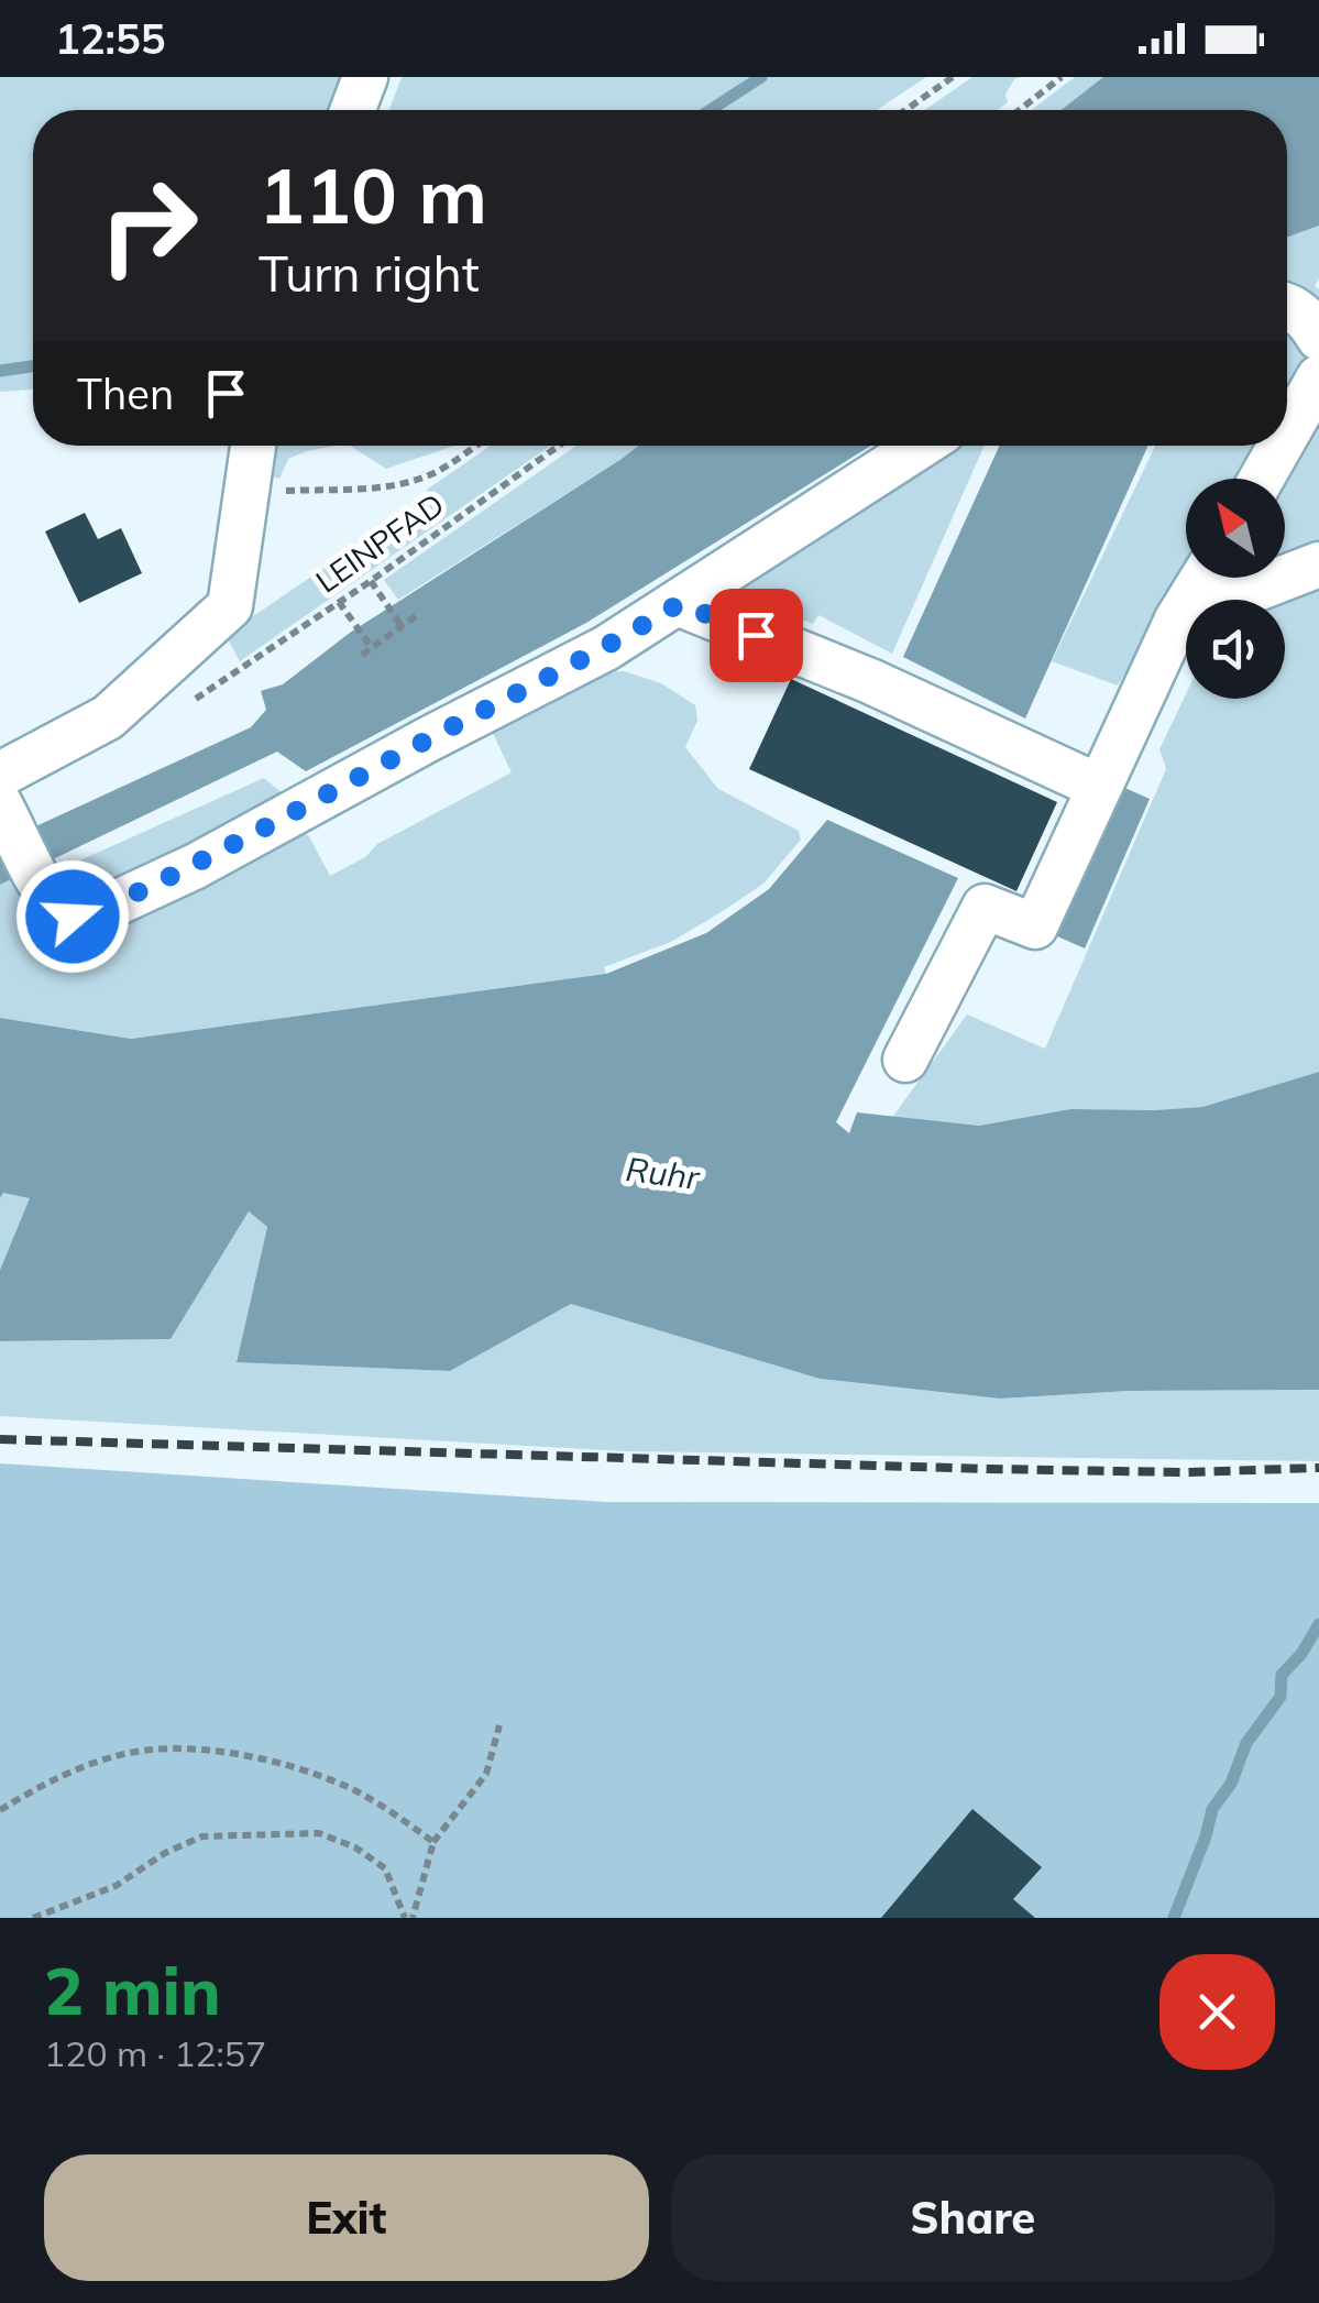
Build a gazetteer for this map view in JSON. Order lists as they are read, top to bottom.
{
  "streets": {
    "path": ["LEINPFAD"]
  },
  "water": ["Ruhr"],
  "north": "top left",
  "page": {
    "status": "12:55",
    "turn": ["110 m", "Turn right"],
    "then": "Then",
    "heading": ["2 min", "120 m · 12:57"],
    "buttons": ["Exit", "Share"]
  }
}
